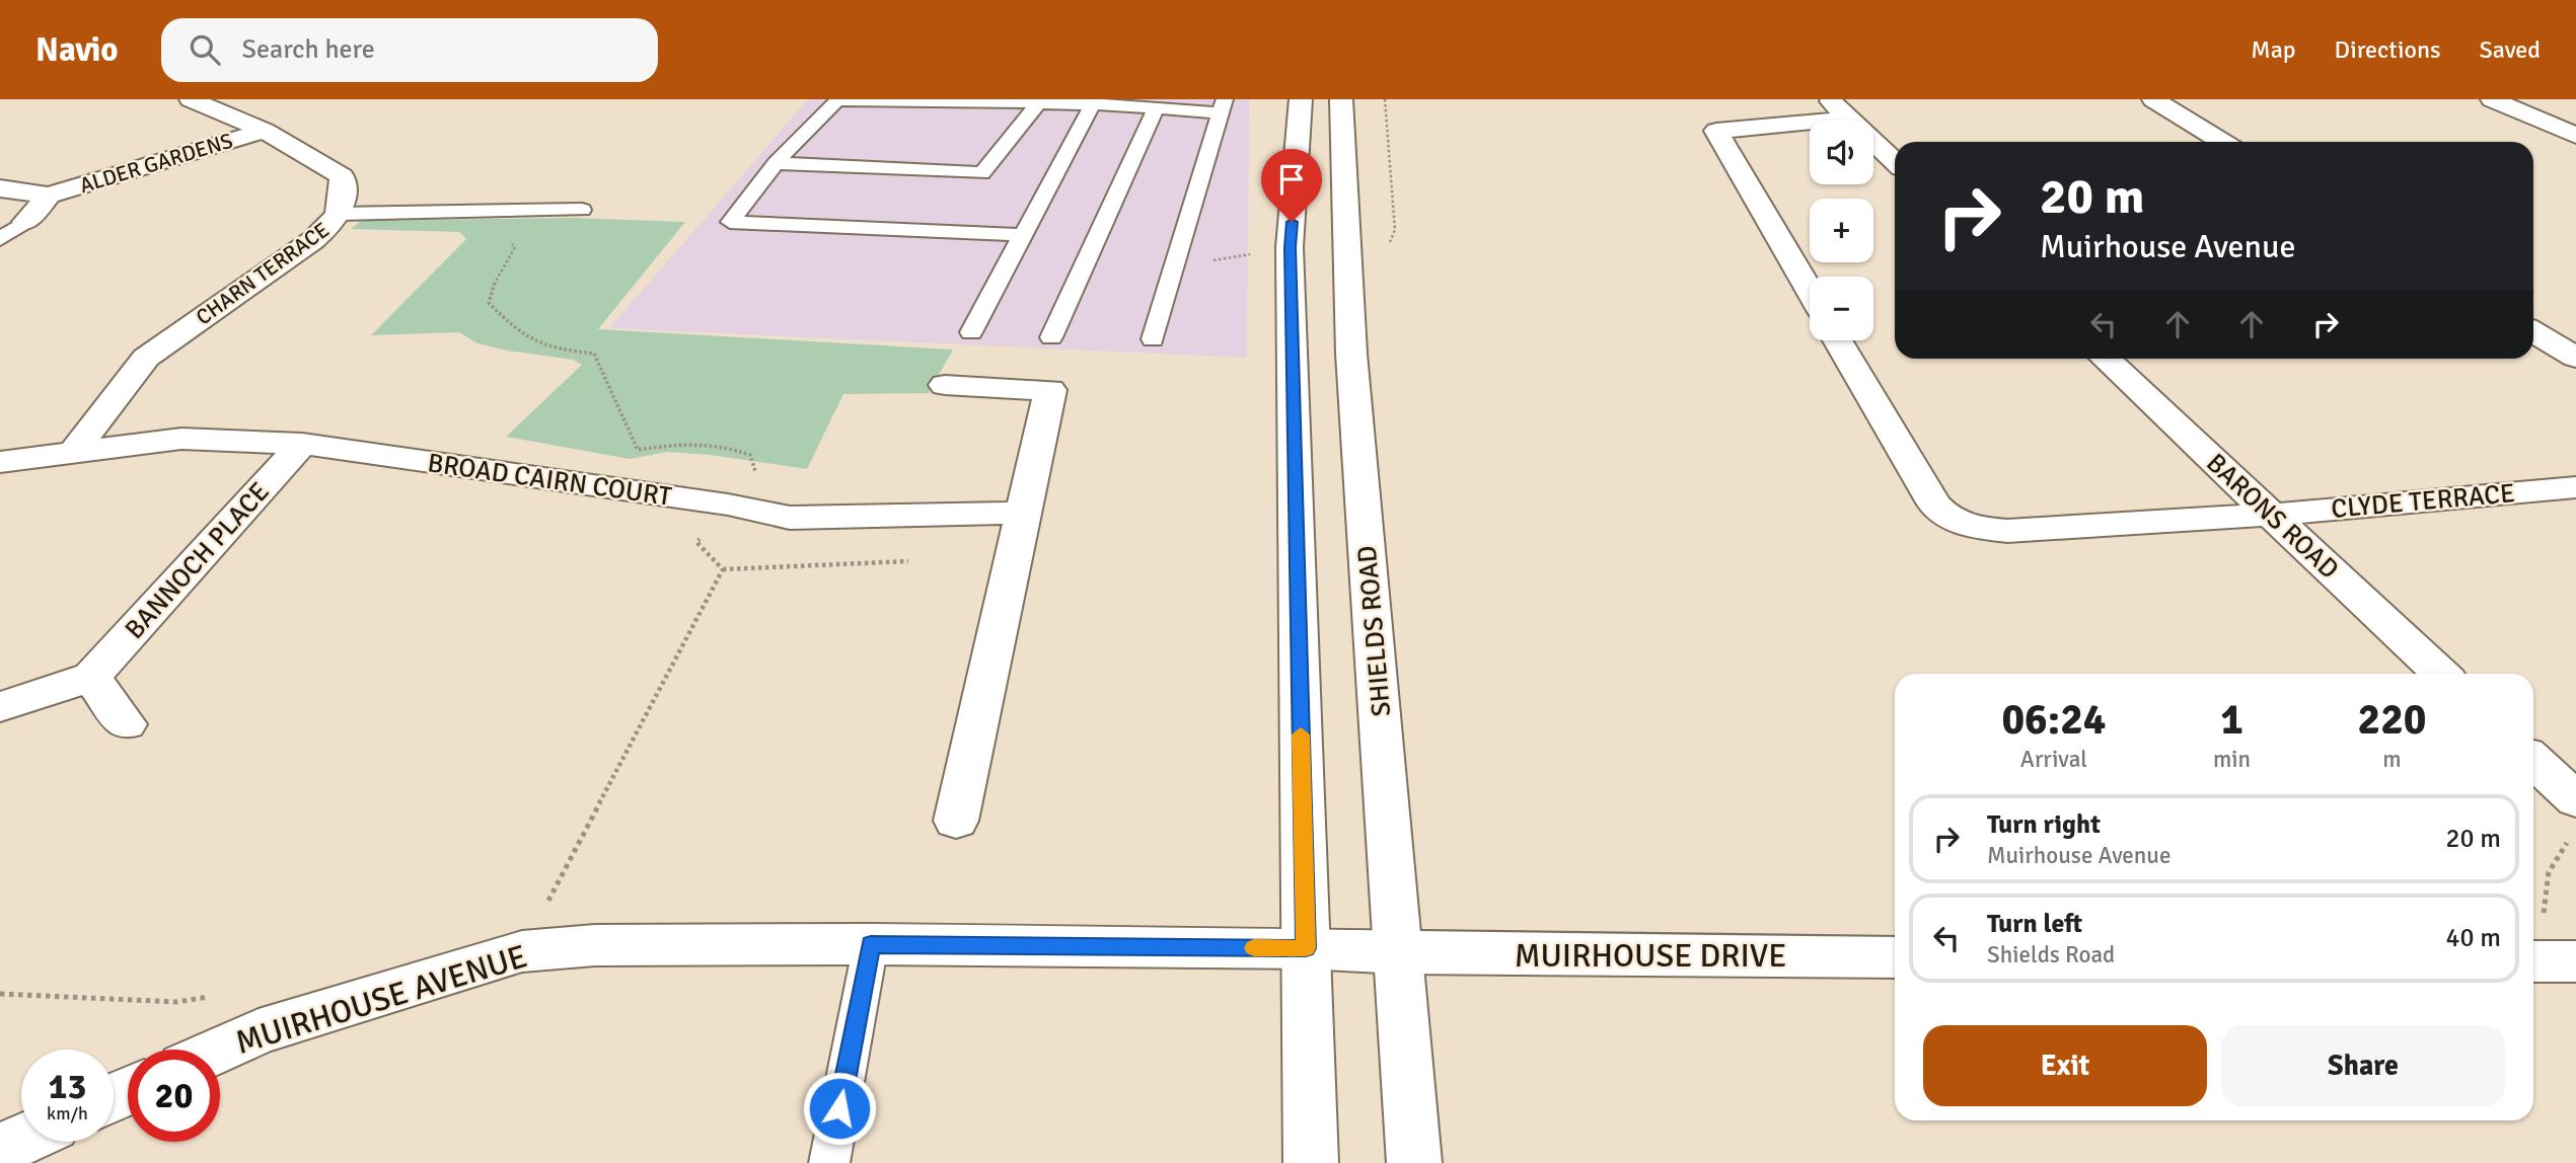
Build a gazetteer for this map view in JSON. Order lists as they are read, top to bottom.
{
  "streets": {
    "street": [
      "ALDER GARDENS",
      "CHARN TERRACE",
      "BROAD CAIRN COURT",
      "CLYDE TERRACE",
      "BARONS ROAD",
      "BANNOCH PLACE",
      "SHIELDS ROAD",
      "MUIRHOUSE DRIVE",
      "MUIRHOUSE AVENUE"
    ]
  },
  "crossings": [
    ["ALDER GARDENS", "CHARN TERRACE"],
    ["CHARN TERRACE", "BROAD CAIRN COURT"],
    ["BROAD CAIRN COURT", "BANNOCH PLACE"],
    ["CLYDE TERRACE", "BARONS ROAD"],
    ["SHIELDS ROAD", "MUIRHOUSE DRIVE"],
    ["MUIRHOUSE DRIVE", "MUIRHOUSE AVENUE"]
  ],
  "page": {
    "header": "Navio",
    "search": "Search here",
    "nav": ["Map", "Directions", "Saved"],
    "map_buttons": ["+", "−"],
    "turn": ["20 m", "Muirhouse Avenue"],
    "eta": [
      "06:24",
      "Arrival",
      "1",
      "min",
      "220",
      "m"
    ],
    "list": [
      {
        "name": "Turn right",
        "note": "Muirhouse Avenue",
        "value": "20 m"
      },
      {
        "name": "Turn left",
        "note": "Shields Road",
        "value": "40 m"
      }
    ],
    "buttons": ["Exit", "Share"],
    "speed": "13 km/h",
    "limit": "20"
  }
}
